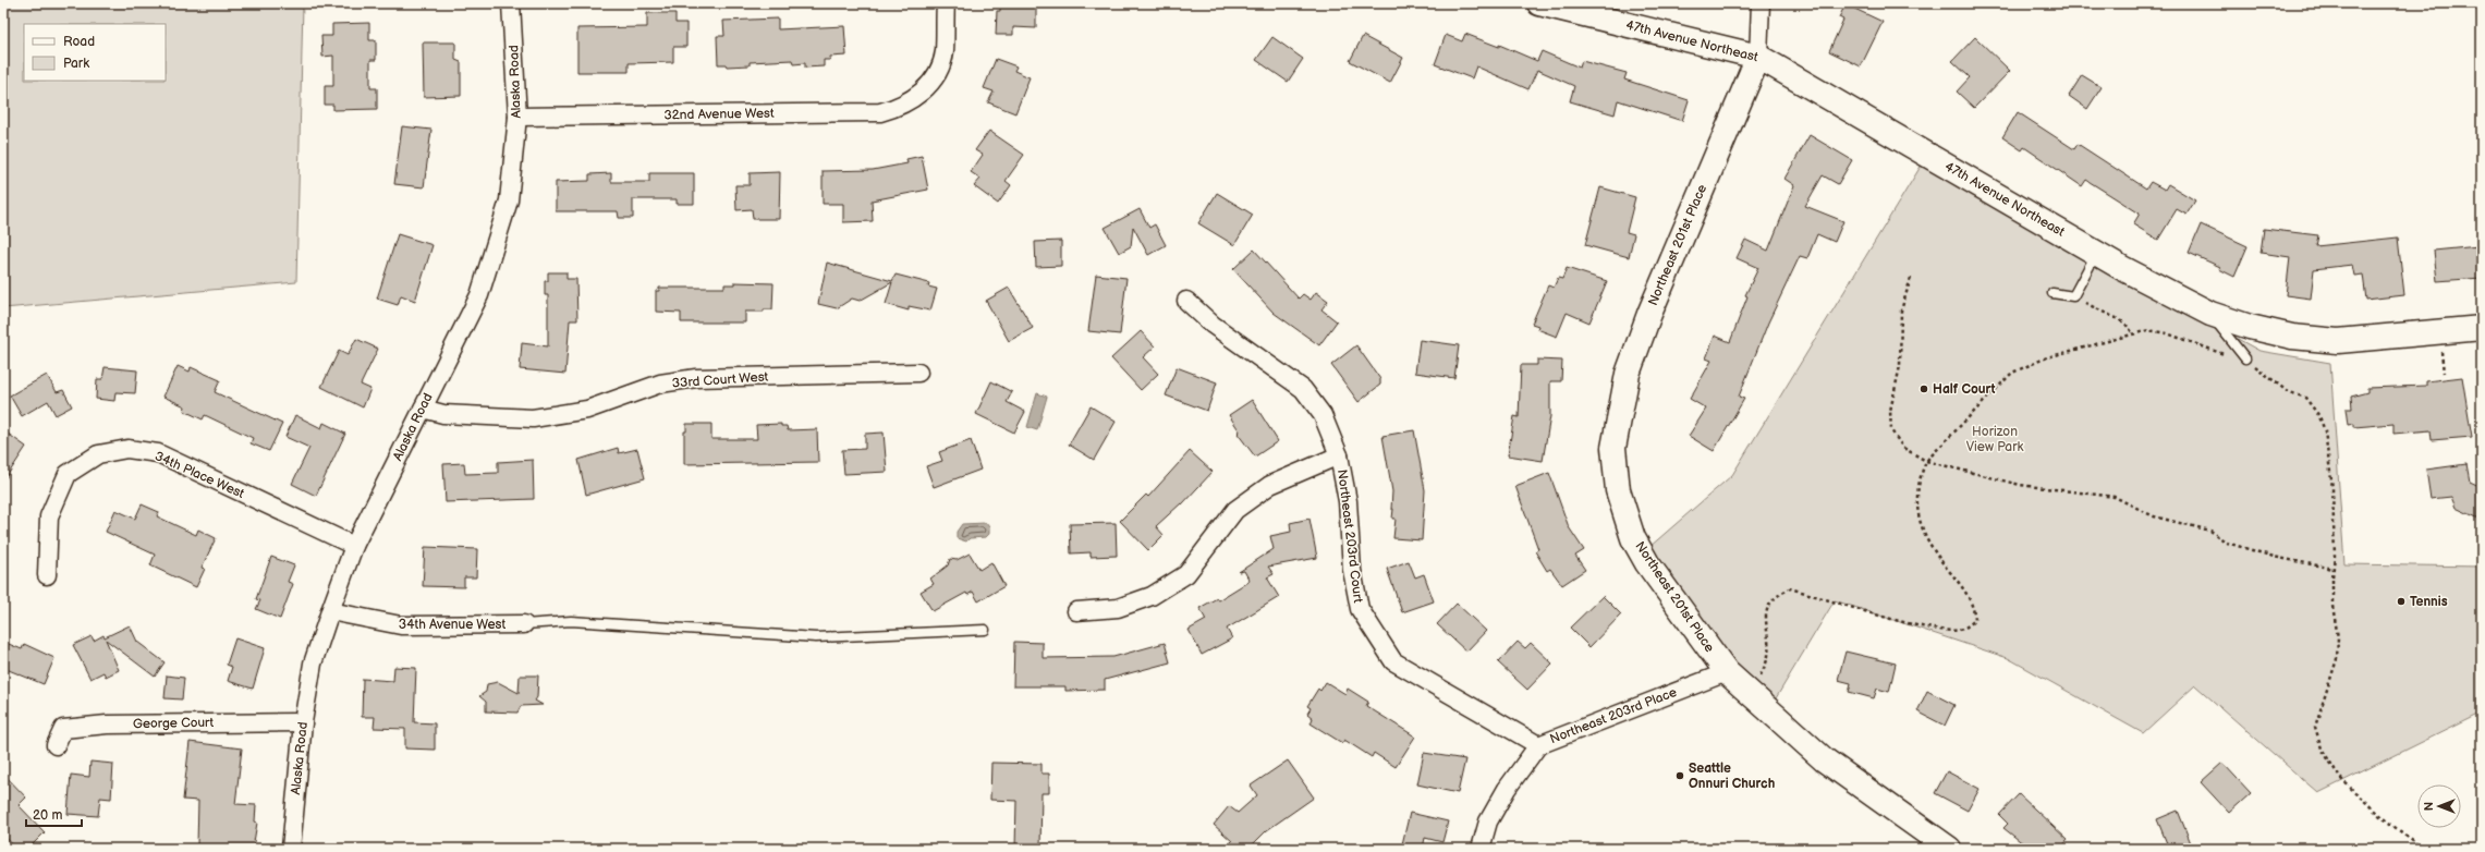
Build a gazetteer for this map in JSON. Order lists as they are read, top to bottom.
{
  "streets": {
    "street": [
      "47th Avenue Northeast",
      "Alaska Road",
      "32nd Avenue West",
      "Northeast 201st Place",
      "33rd Court West",
      "34th Place West",
      "Northeast 203rd Court",
      "34th Avenue West",
      "Northeast 203rd Place",
      "George Court"
    ]
  },
  "crossings": [
    ["47th Avenue Northeast", "Northeast 201st Place"],
    ["Alaska Road", "32nd Avenue West"],
    ["Alaska Road", "33rd Court West"],
    ["Alaska Road", "34th Place West"],
    ["Alaska Road", "34th Avenue West"],
    ["Alaska Road", "George Court"],
    ["Northeast 201st Place", "Northeast 203rd Place"],
    ["Northeast 203rd Court", "Northeast 203rd Place"]
  ],
  "parks": ["Horizon View Park"],
  "places": ["Half Court", "Tennis", "Seattle Onnuri Church"],
  "legend": ["Road", "Park"],
  "scale_bar": "20 m",
  "north": "left"
}
